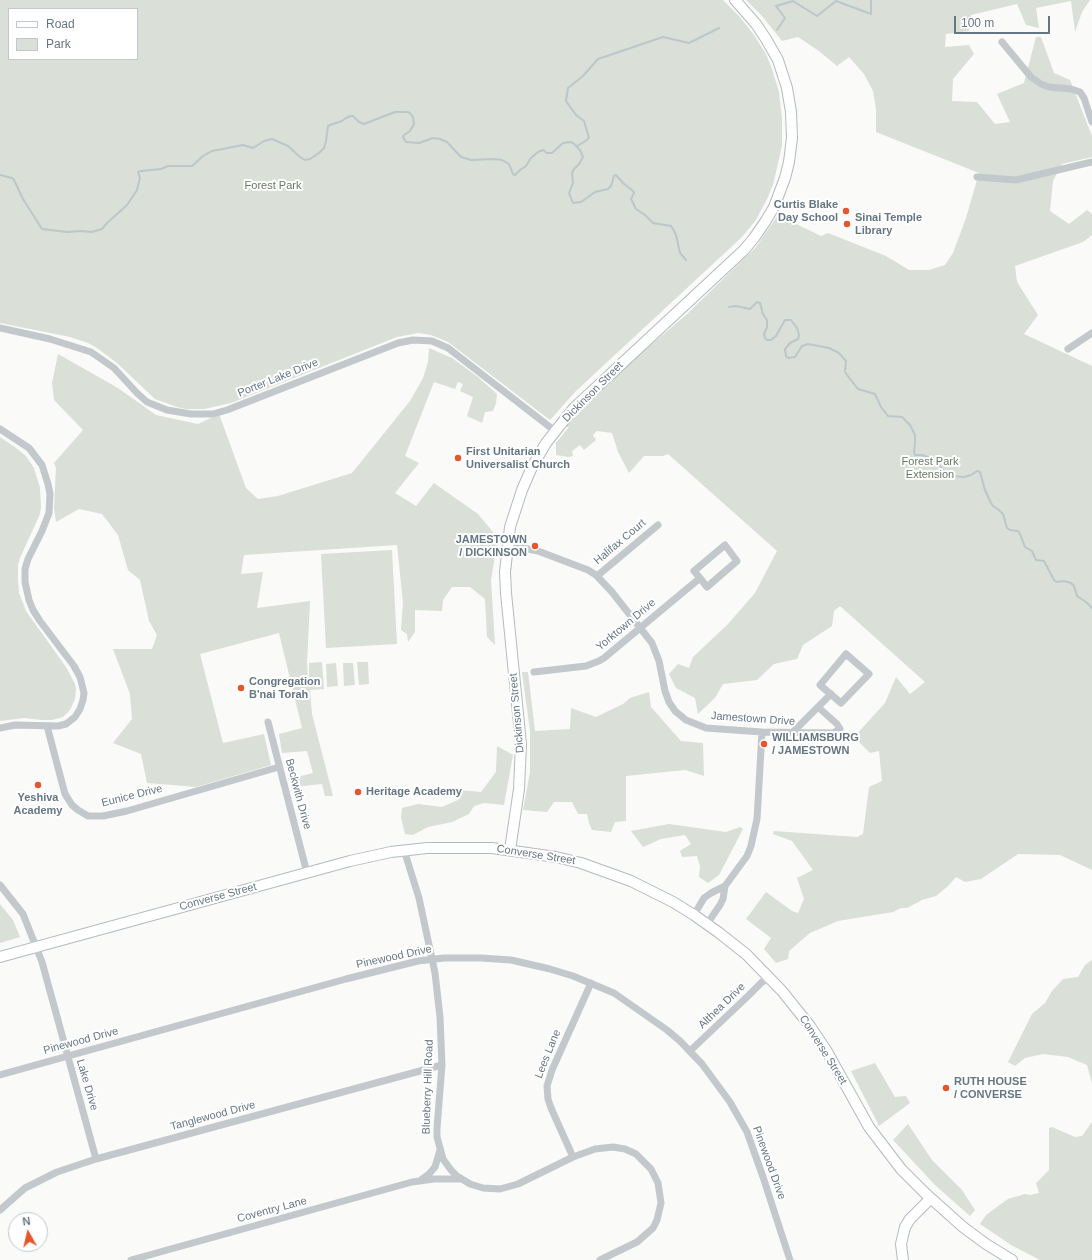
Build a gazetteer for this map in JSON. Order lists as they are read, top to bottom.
{
  "streets": {
    "main road": ["Dickinson Street", "Converse Street"],
    "street": [
      "Porter Lake Drive",
      "Halifax Court",
      "Yorktown Drive",
      "Jamestown Drive",
      "Beckwith Drive",
      "Eunice Drive",
      "Pinewood Drive",
      "Althea Drive",
      "Lees Lane",
      "Lake Drive",
      "Blueberry Hill Road",
      "Tanglewood Drive",
      "Coventry Lane"
    ]
  },
  "crossings": [
    ["Porter Lake Drive", "Dickinson Street"],
    ["Dickinson Street", "Jamestown Drive"],
    ["Dickinson Street", "Converse Street"],
    ["Halifax Court", "Jamestown Drive"],
    ["Yorktown Drive", "Jamestown Drive"],
    ["Beckwith Drive", "Eunice Drive"],
    ["Beckwith Drive", "Converse Street"],
    ["Converse Street", "Althea Drive"],
    ["Converse Street", "Lake Drive"],
    ["Converse Street", "Blueberry Hill Road"],
    ["Pinewood Drive", "Althea Drive"],
    ["Pinewood Drive", "Lees Lane"],
    ["Pinewood Drive", "Lake Drive"],
    ["Pinewood Drive", "Blueberry Hill Road"],
    ["Lees Lane", "Blueberry Hill Road"],
    ["Lake Drive", "Tanglewood Drive"],
    ["Blueberry Hill Road", "Tanglewood Drive"],
    ["Blueberry Hill Road", "Coventry Lane"]
  ],
  "parks": ["Forest Park", "Forest Park Extension"],
  "places": [
    "Curtis Blake Day School",
    "Sinai Temple Library",
    "First Unitarian Universalist Church",
    "JAMESTOWN / DICKINSON",
    "Congregation B'nai Torah",
    "WILLIAMSBURG / JAMESTOWN",
    "Yeshiva Academy",
    "Heritage Academy",
    "RUTH HOUSE / CONVERSE"
  ],
  "legend": ["Road", "Park"],
  "scale_bar": "100 m",
  "north": "top"
}
